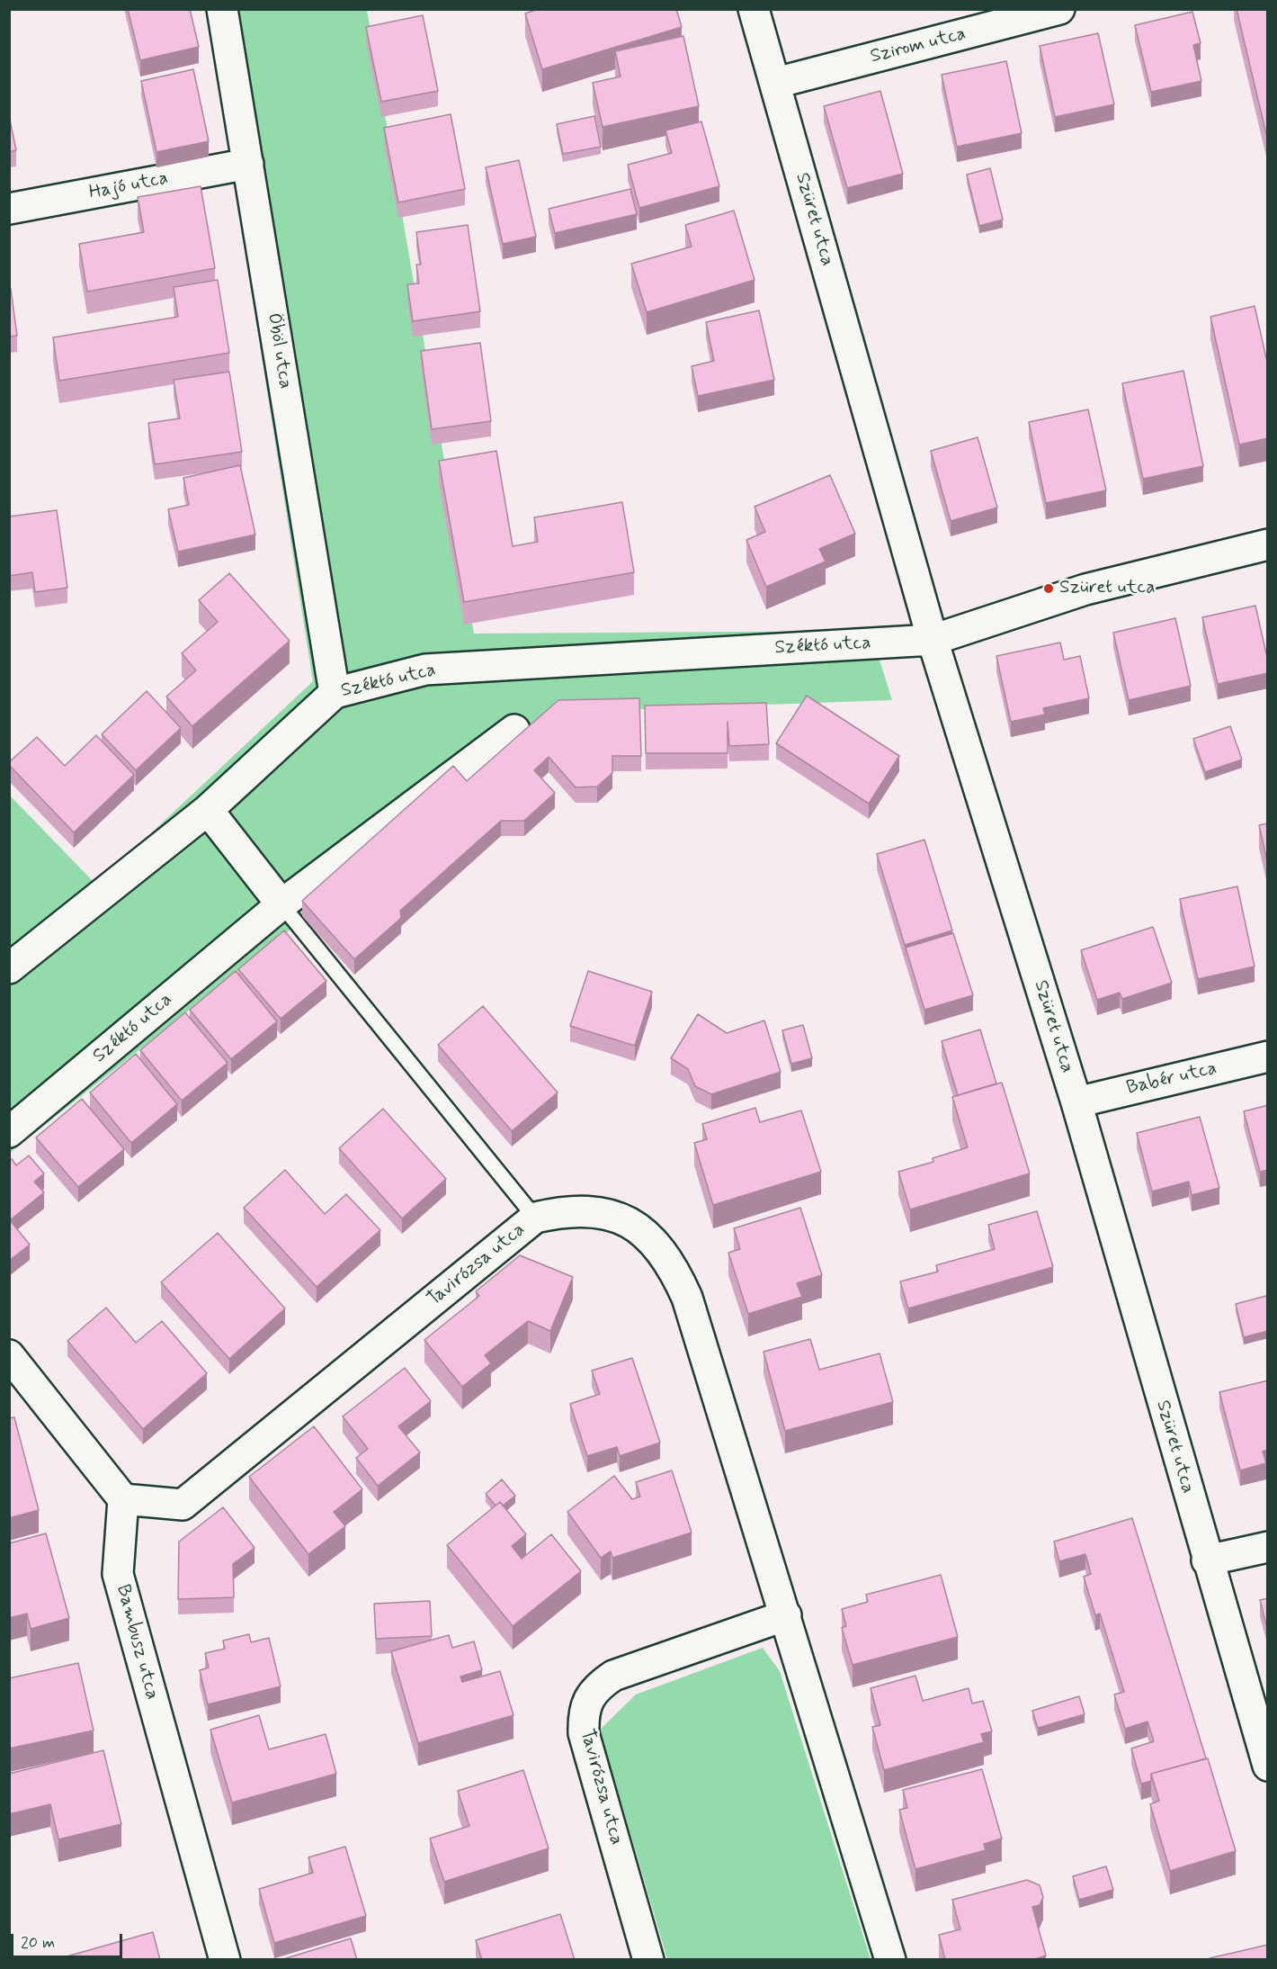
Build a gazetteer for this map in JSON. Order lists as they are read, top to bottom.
{
  "streets": {
    "street": [
      "Szirom utca",
      "Hajó utca",
      "Szüret utca",
      "Öböl utca",
      "Széktó utca",
      "Babér utca",
      "Tavirózsa utca",
      "Bambusz utca"
    ]
  },
  "crossings": [
    ["Szirom utca", "Szüret utca"],
    ["Hajó utca", "Öböl utca"],
    ["Szüret utca", "Széktó utca"],
    ["Szüret utca", "Babér utca"],
    ["Öböl utca", "Széktó utca"],
    ["Tavirózsa utca", "Bambusz utca"]
  ],
  "places": ["Szüret utca"],
  "scale_bar": "20 m"
}
